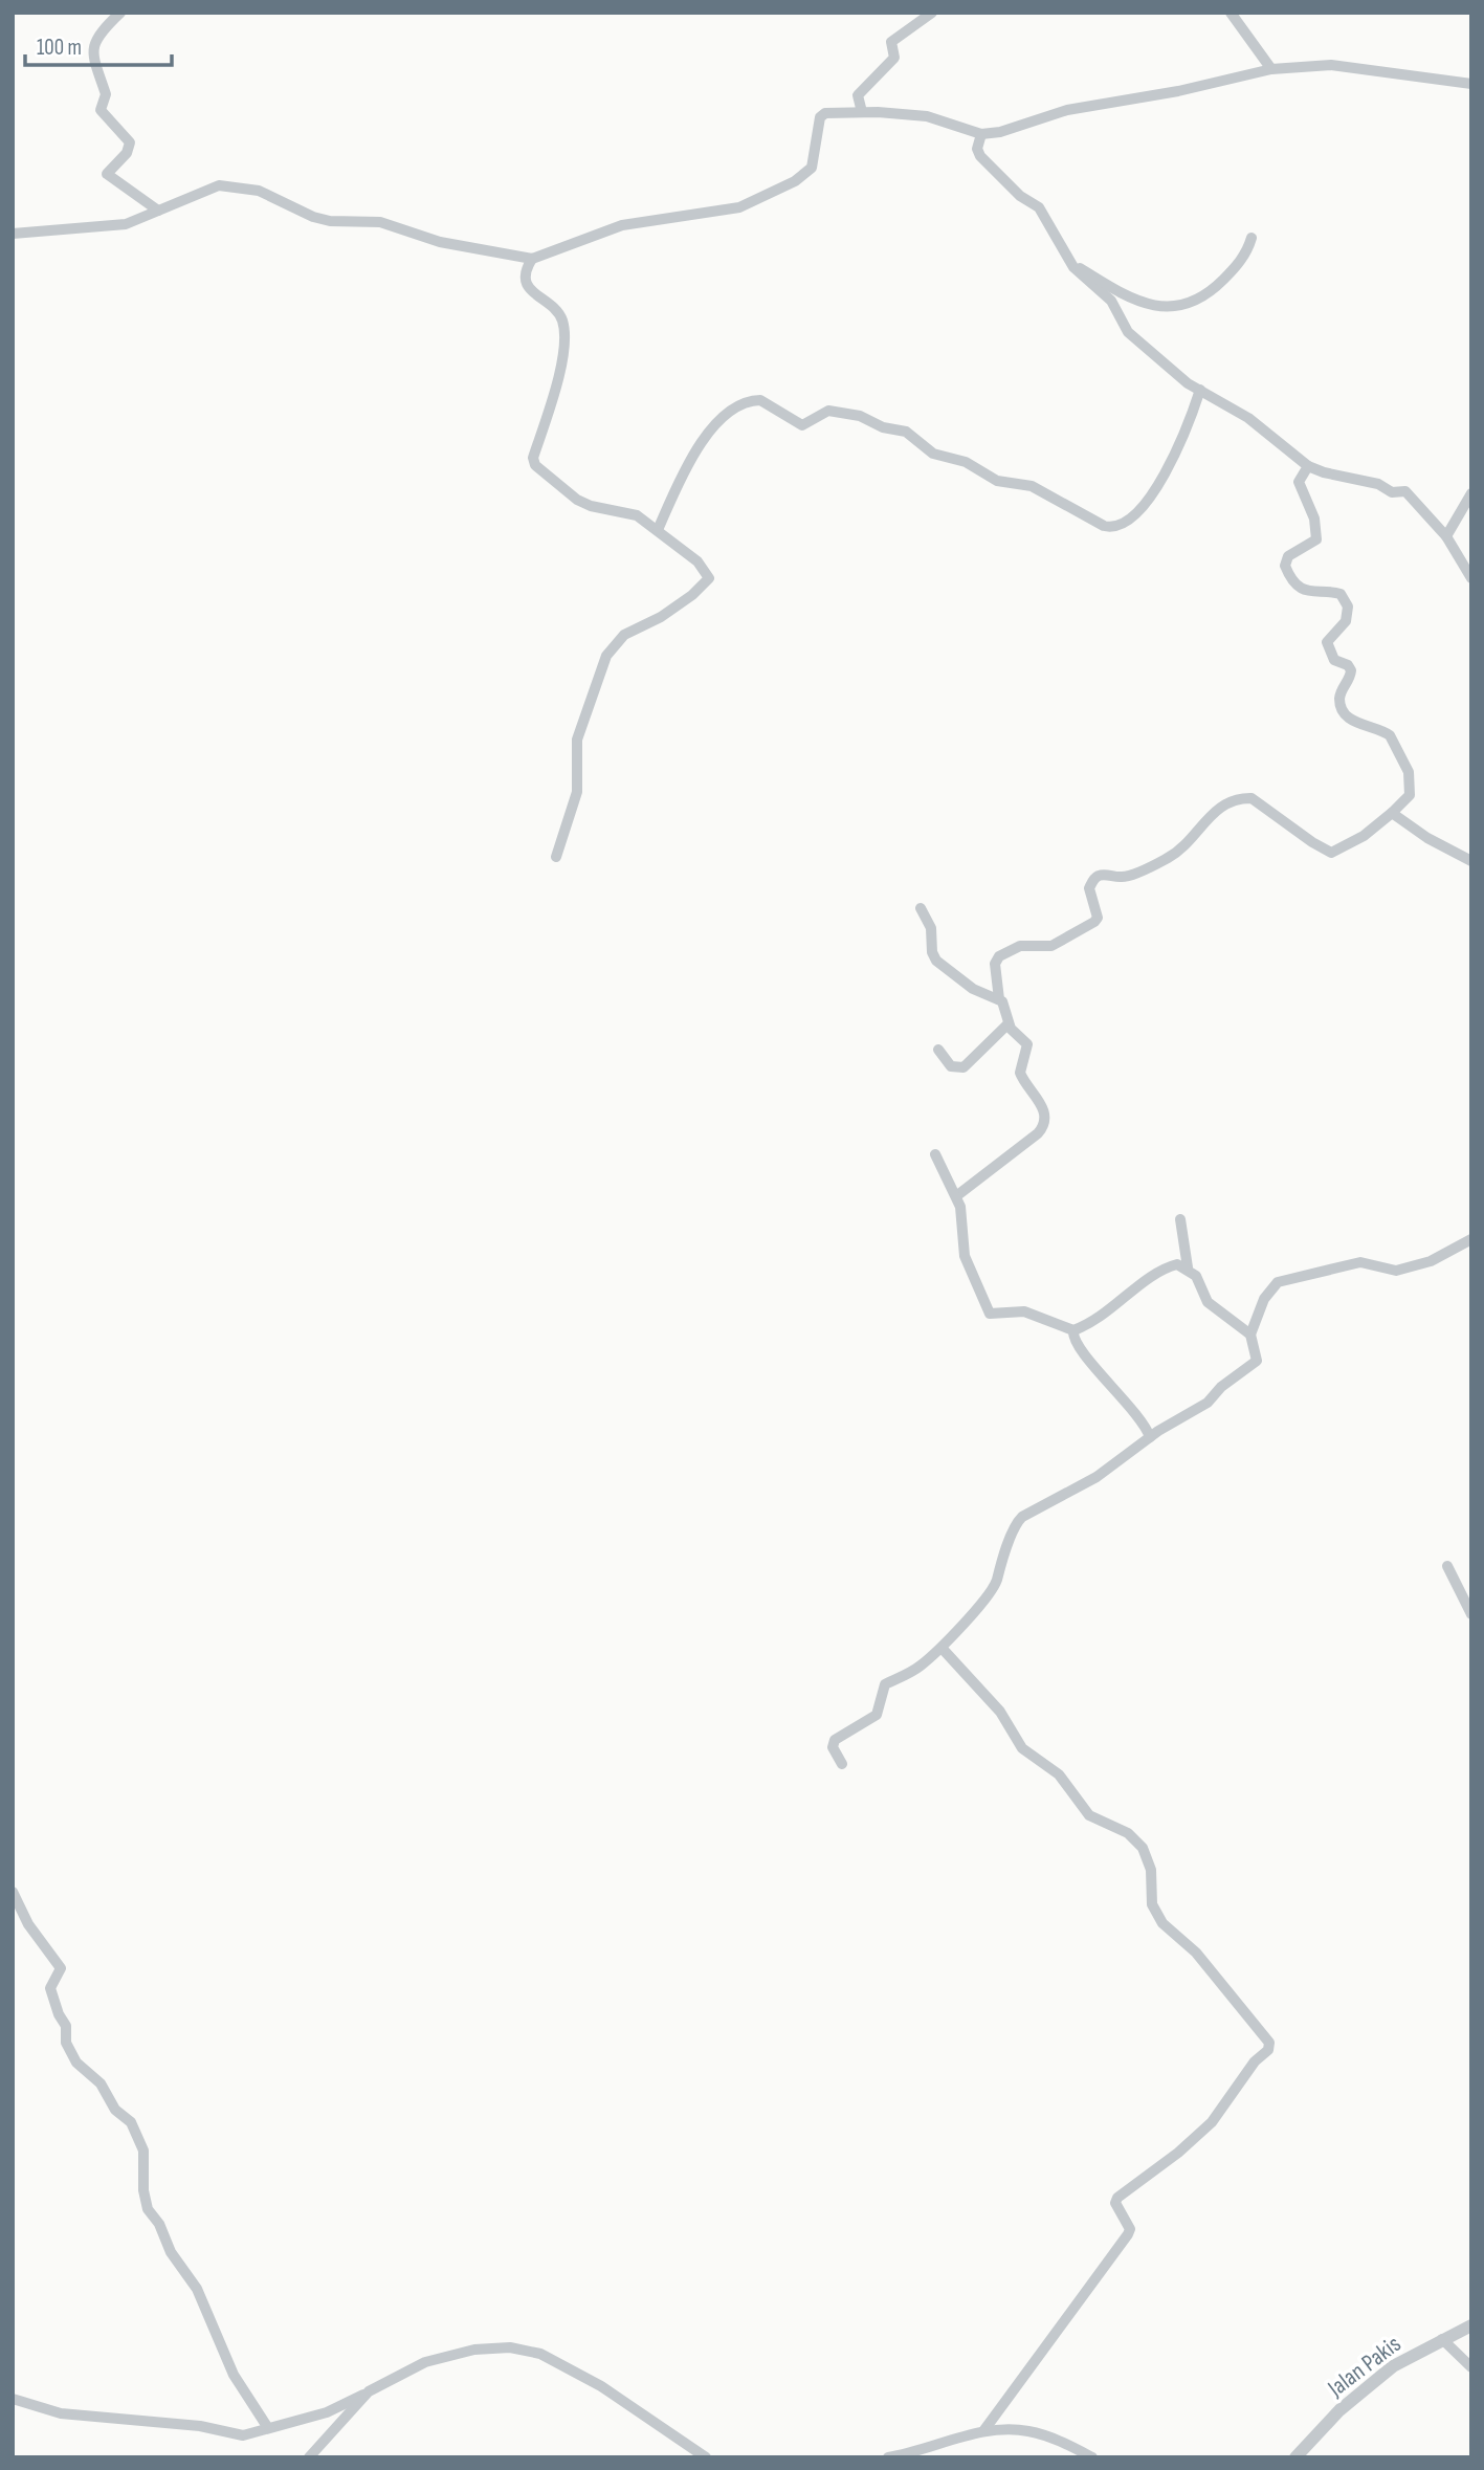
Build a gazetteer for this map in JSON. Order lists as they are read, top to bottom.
{
  "streets": {
    "street": ["Jalan Pakis"]
  },
  "scale_bar": "100 m"
}
